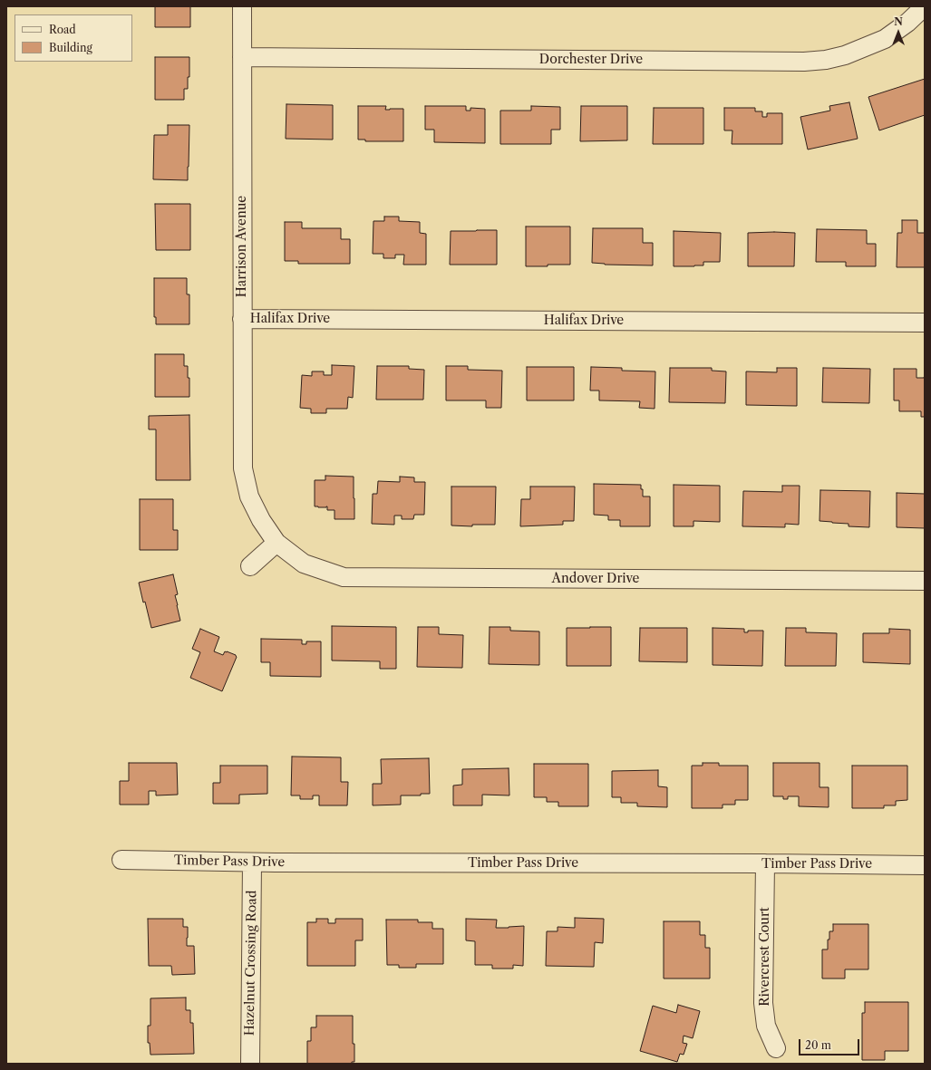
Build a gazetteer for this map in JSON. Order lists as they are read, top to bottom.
{
  "streets": {
    "street": [
      "Dorchester Drive",
      "Harrison Avenue",
      "Halifax Drive",
      "Andover Drive",
      "Timber Pass Drive",
      "Rivercrest Court",
      "Hazelnut Crossing Road"
    ]
  },
  "crossings": [
    ["Dorchester Drive", "Harrison Avenue"],
    ["Harrison Avenue", "Halifax Drive"],
    ["Harrison Avenue", "Andover Drive"],
    ["Timber Pass Drive", "Rivercrest Court"],
    ["Timber Pass Drive", "Hazelnut Crossing Road"]
  ],
  "legend": ["Road", "Building"],
  "scale_bar": "20 m",
  "north": "top"
}
